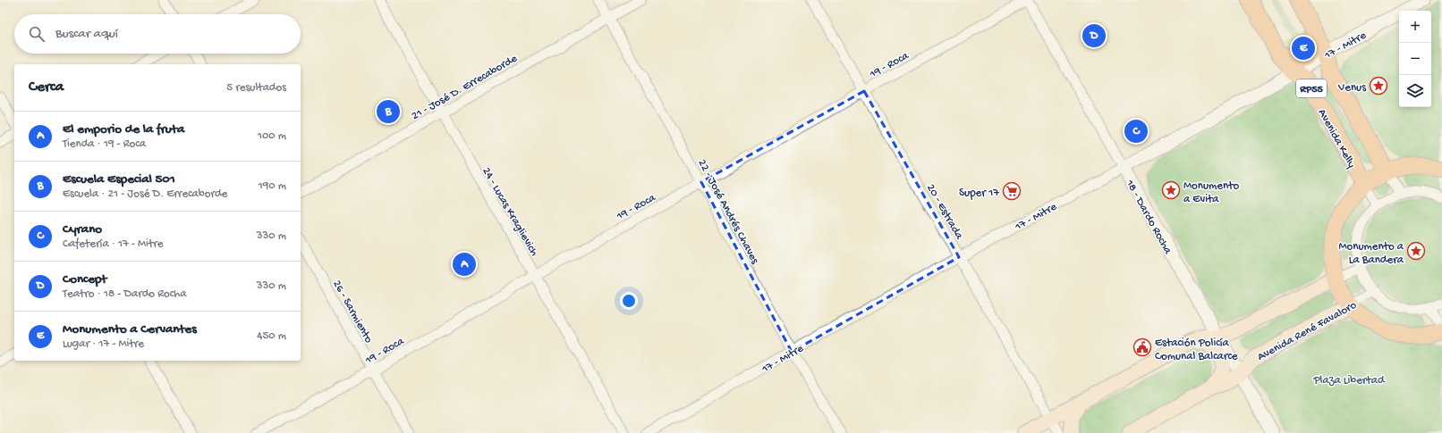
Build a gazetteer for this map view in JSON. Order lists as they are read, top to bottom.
{
  "streets": {
    "main road": ["RP55", "Avenida Kelly", "Avenida René Favaloro"],
    "street": [
      "17 - Mitre",
      "19 - Roca",
      "21 - José D. Errecaborde",
      "24 - Lucas Kraglievich",
      "22 - José Andrés Chaves",
      "20 - Estrada",
      "18 - Dardo Rocha",
      "26 - Sarmiento"
    ]
  },
  "crossings": [
    ["17 - Mitre", "RP55"],
    ["17 - Mitre", "Avenida Kelly"],
    ["17 - Mitre", "22 - José Andrés Chaves"],
    ["17 - Mitre", "20 - Estrada"],
    ["17 - Mitre", "18 - Dardo Rocha"],
    ["19 - Roca", "24 - Lucas Kraglievich"],
    ["19 - Roca", "22 - José Andrés Chaves"],
    ["19 - Roca", "20 - Estrada"],
    ["19 - Roca", "18 - Dardo Rocha"],
    ["19 - Roca", "26 - Sarmiento"],
    ["21 - José D. Errecaborde", "24 - Lucas Kraglievich"],
    ["21 - José D. Errecaborde", "22 - José Andrés Chaves"],
    ["18 - Dardo Rocha", "Avenida René Favaloro"]
  ],
  "parks": ["Plaza Libertad"],
  "places": {
    "place": ["Venus", "Monumento a Evita", "Monumento a La Bandera"],
    "supermarket": ["Super 17"],
    "public building": ["Estación Policía Comunal Balcarce"]
  },
  "page": {
    "map_buttons": ["+", "−"],
    "search": "Buscar aquí",
    "pins": [
      "D",
      "E",
      "B",
      "C",
      "A"
    ],
    "heading": ["Cerca", "5 resultados"],
    "list": [
      {
        "mark": "A",
        "name": "El emporio de la fruta",
        "note": "Tienda · 19 - Roca",
        "value": "100 m"
      },
      {
        "mark": "B",
        "name": "Escuela Especial 501",
        "note": "Escuela · 21 - José D. Errecaborde",
        "value": "190 m"
      },
      {
        "mark": "C",
        "name": "Cyrano",
        "note": "Cafetería · 17 - Mitre",
        "value": "330 m"
      },
      {
        "mark": "D",
        "name": "Concept",
        "note": "Teatro · 18 - Dardo Rocha",
        "value": "330 m"
      },
      {
        "mark": "E",
        "name": "Monumento a Cervantes",
        "note": "Lugar · 17 - Mitre",
        "value": "450 m"
      }
    ]
  }
}
